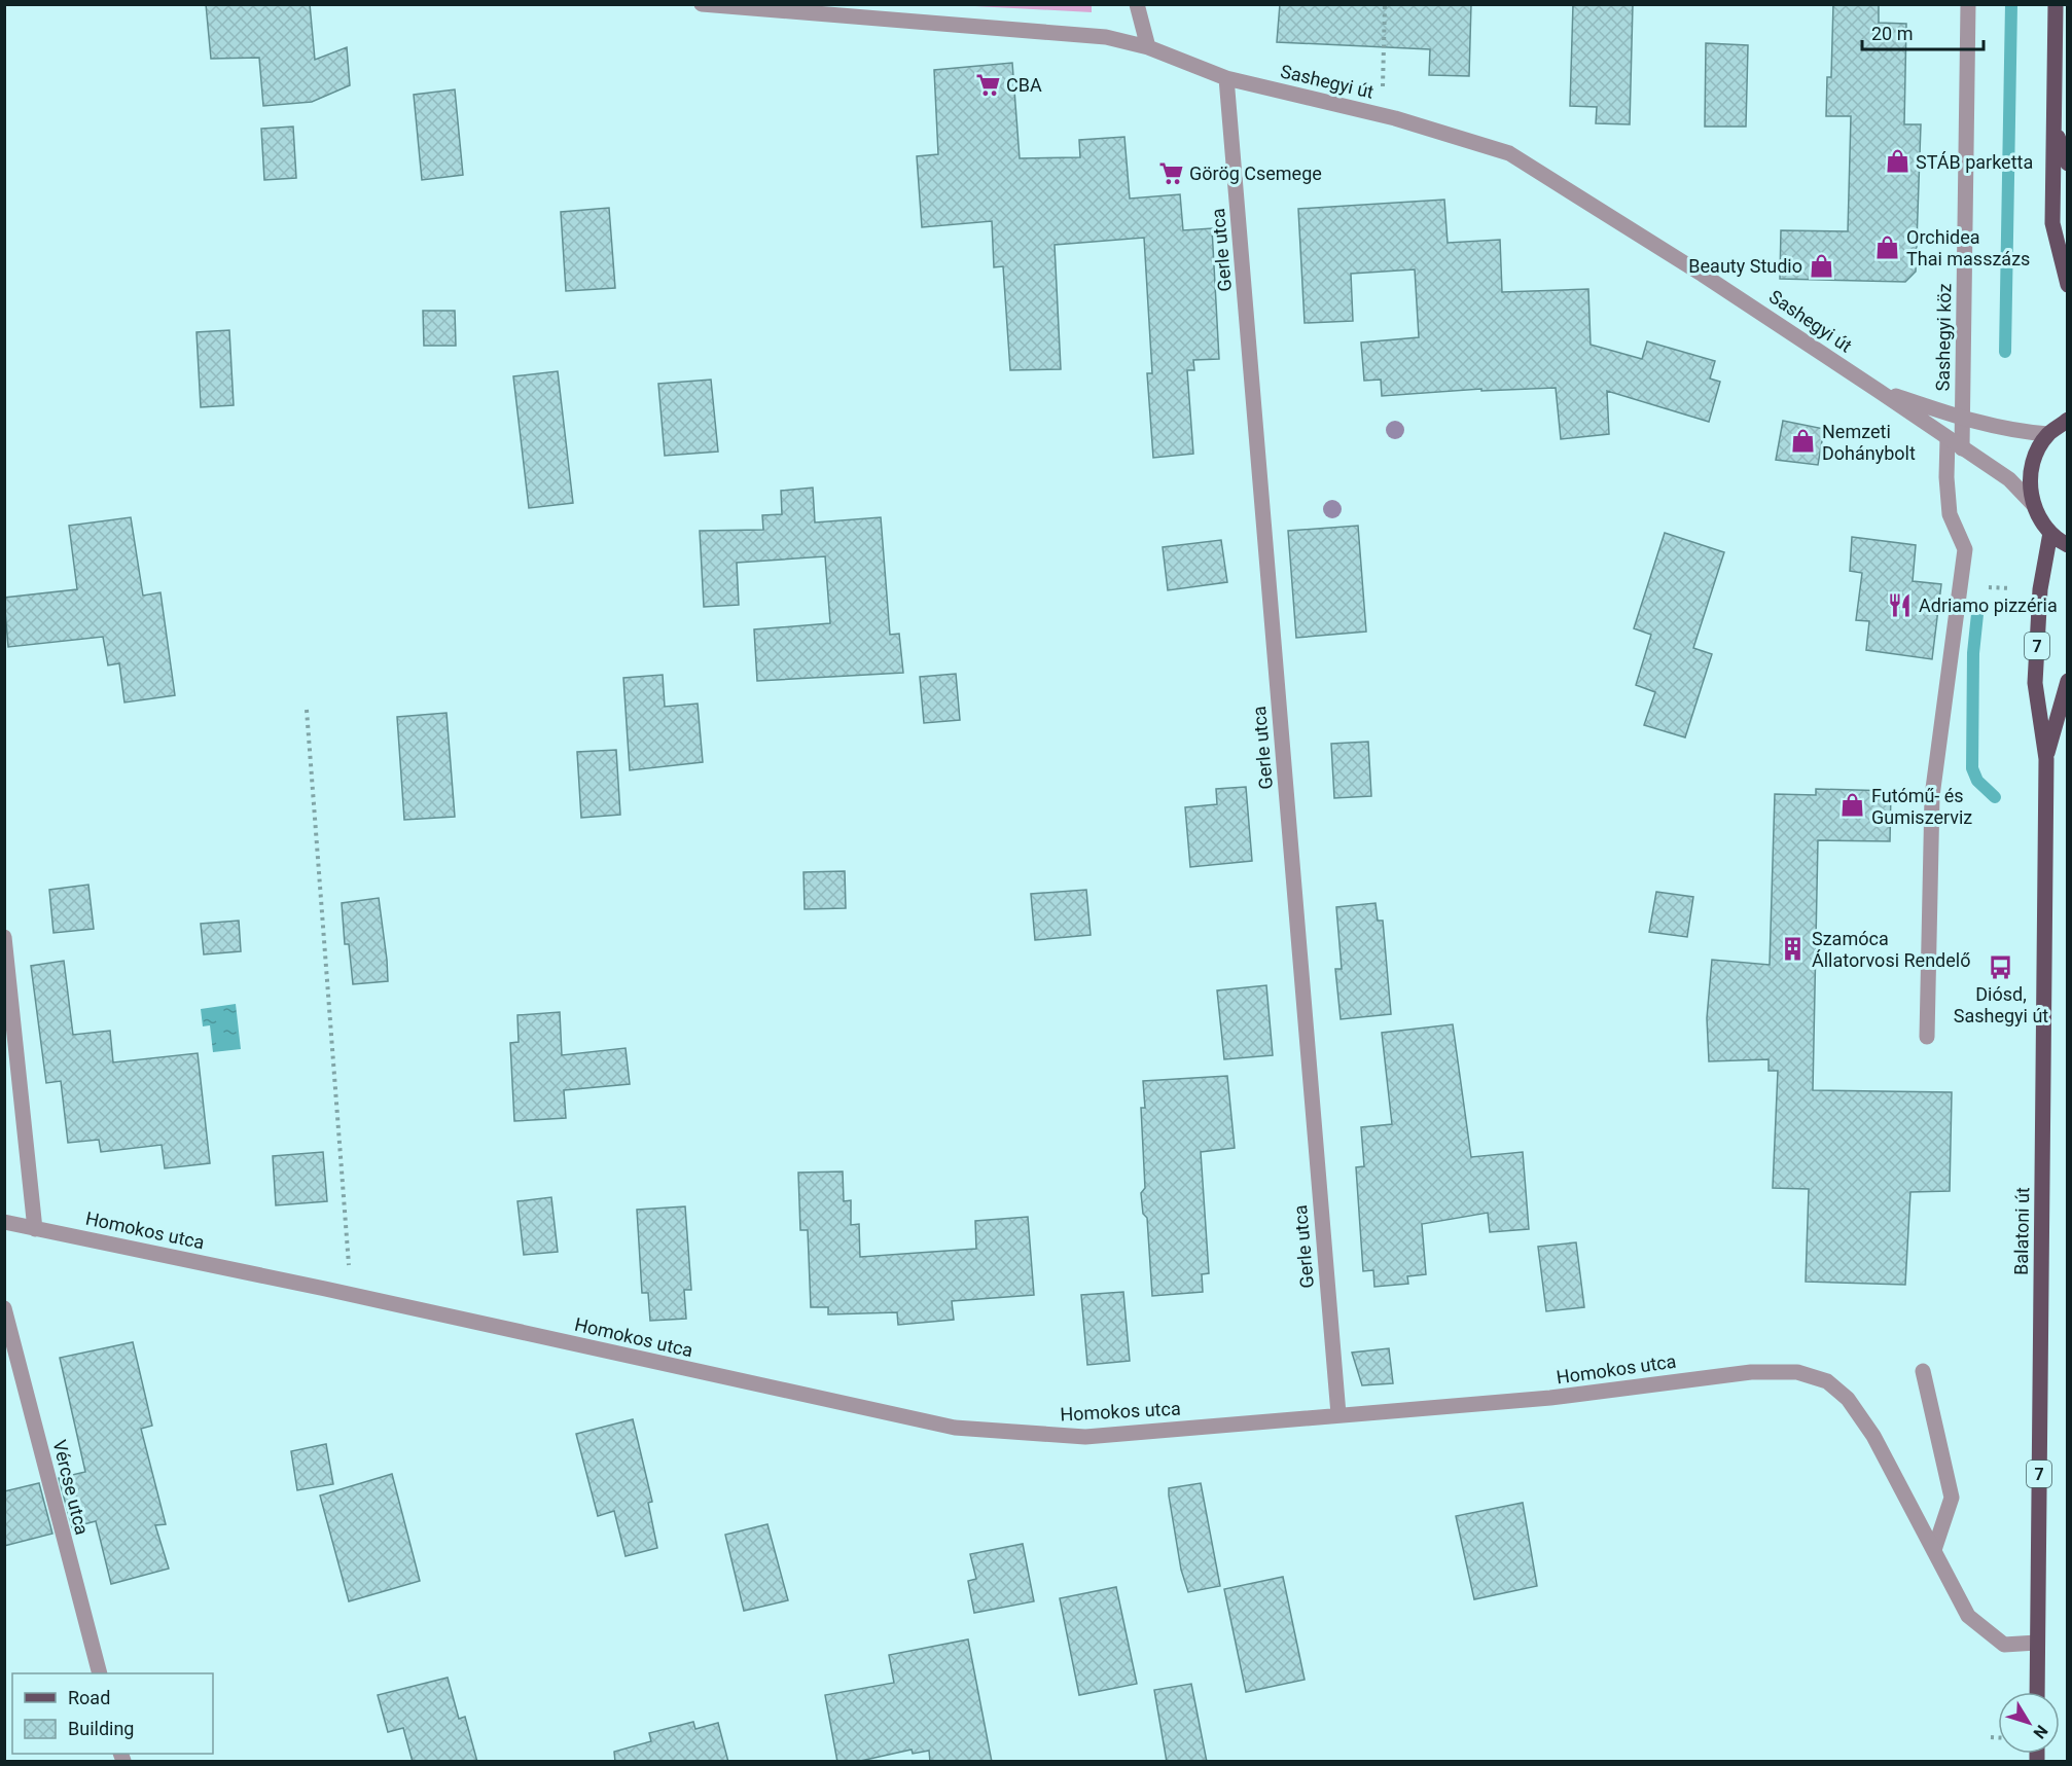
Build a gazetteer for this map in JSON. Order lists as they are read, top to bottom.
{
  "streets": {
    "main road": ["7", "Balatoni út"],
    "street": [
      "Sashegyi út",
      "Gerle utca",
      "Sashegyi köz",
      "Homokos utca",
      "Vércse utca"
    ]
  },
  "crossings": [
    ["Sashegyi út", "Gerle utca"],
    ["Sashegyi út", "Sashegyi köz"],
    ["Gerle utca", "Homokos utca"],
    ["Homokos utca", "Balatoni út"]
  ],
  "places": {
    "supermarket": ["CBA", "Görög Csemege"],
    "shop": [
      "STÁB parketta",
      "Orchidea Thai masszázs",
      "Beauty Studio",
      "Nemzeti Dohánybolt",
      "Futómű- és Gumiszerviz"
    ],
    "restaurant": ["Adriamo pizzéria"],
    "building": ["Szamóca Állatorvosi Rendelő"],
    "bus stop": ["Diósd, Sashegyi út"]
  },
  "legend": ["Road", "Building"],
  "scale_bar": "20 m",
  "north": "bottom right"
}
